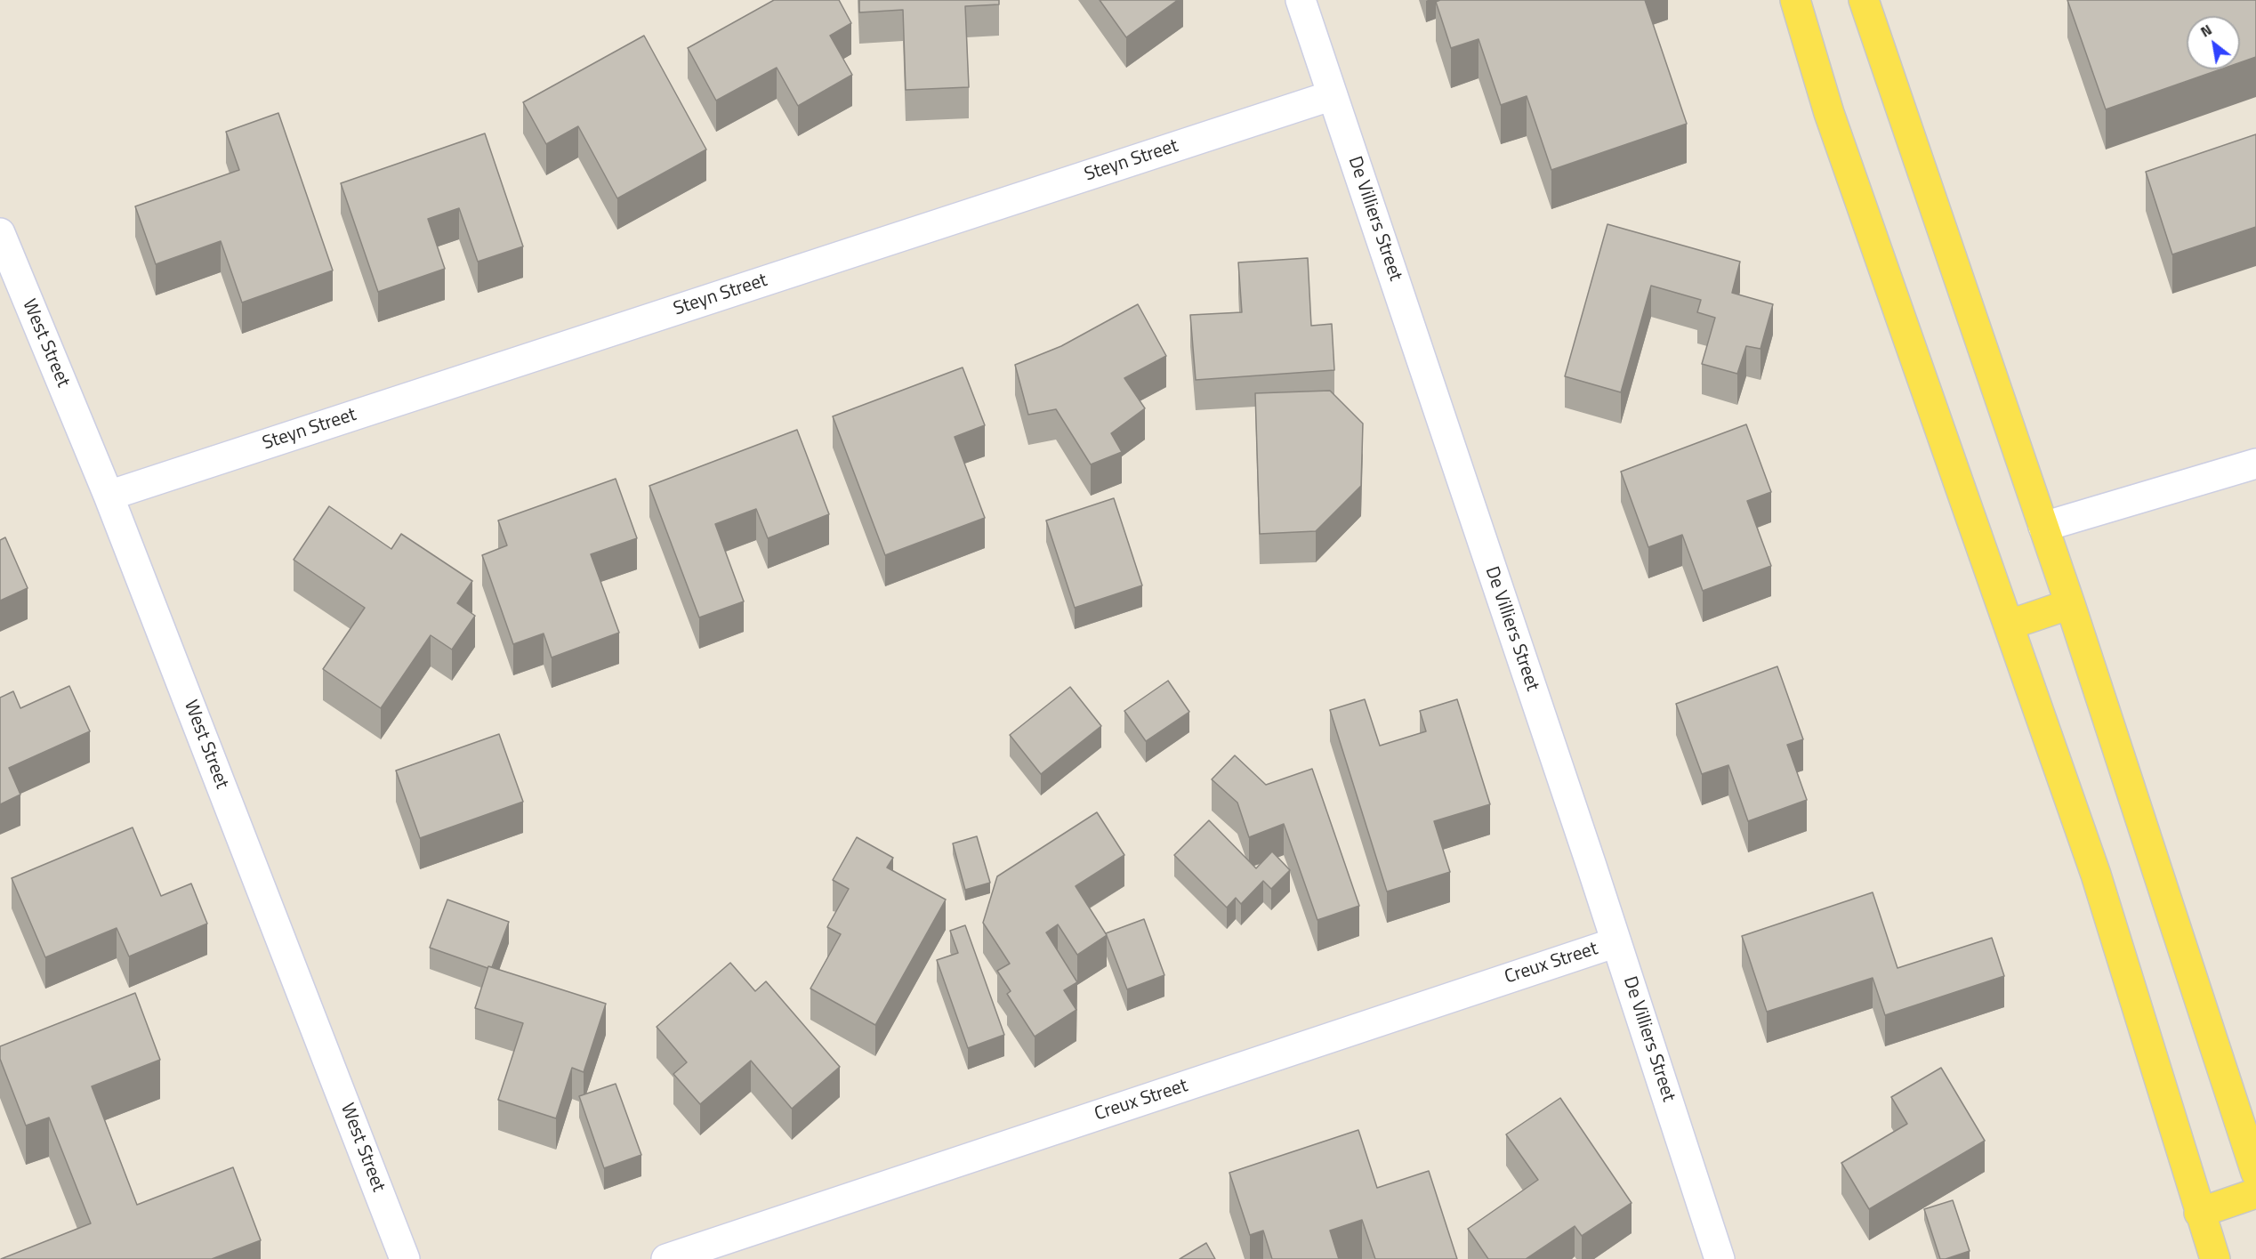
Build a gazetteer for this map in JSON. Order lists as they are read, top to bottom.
{
  "streets": {
    "street": [
      "Steyn Street",
      "De Villiers Street",
      "West Street",
      "Creux Street"
    ]
  },
  "crossings": [
    ["Steyn Street", "De Villiers Street"],
    ["Steyn Street", "West Street"],
    ["De Villiers Street", "Creux Street"]
  ],
  "north": "top left"
}
